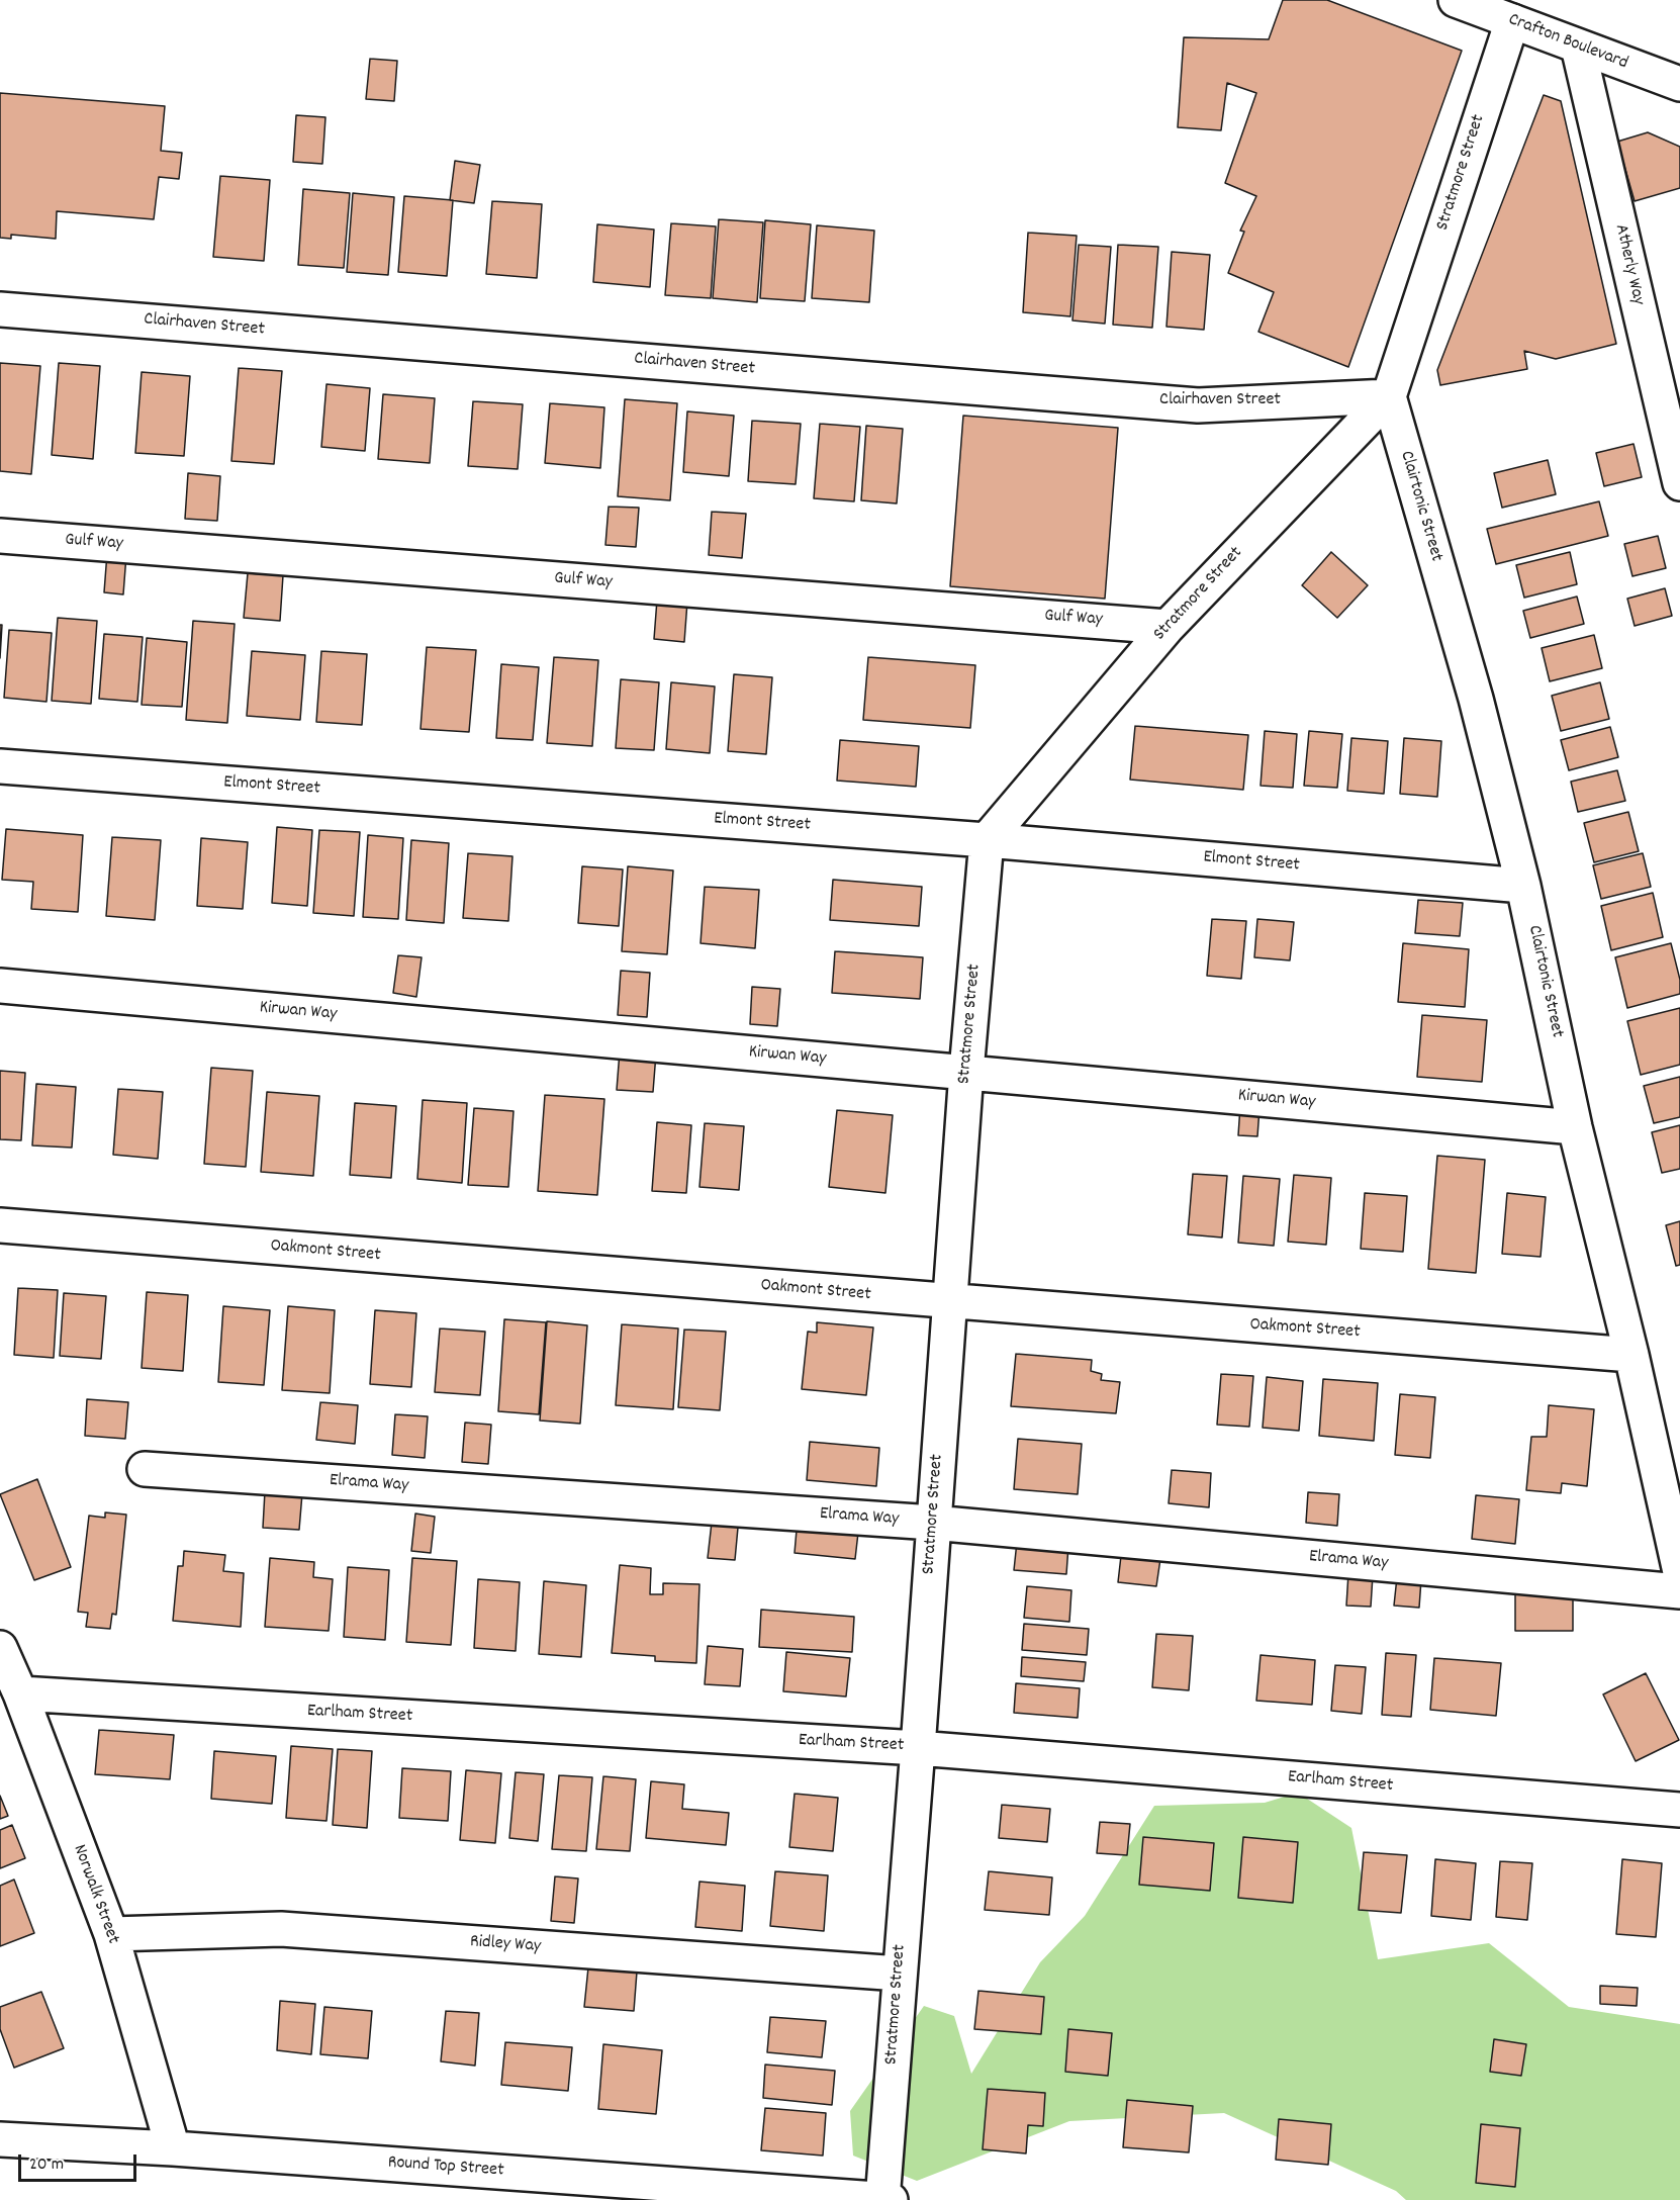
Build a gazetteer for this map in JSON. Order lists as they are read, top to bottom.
{
  "streets": {
    "street": [
      "Crafton Boulevard",
      "Stratmore Street",
      "Atherly Way",
      "Clairhaven Street",
      "Clairtonic Street",
      "Gulf Way",
      "Elmont Street",
      "Kirwan Way",
      "Oakmont Street",
      "Elrama Way",
      "Earlham Street",
      "Norwalk Street",
      "Ridley Way",
      "Round Top Street"
    ]
  },
  "crossings": [
    ["Crafton Boulevard", "Stratmore Street"],
    ["Crafton Boulevard", "Atherly Way"],
    ["Stratmore Street", "Clairhaven Street"],
    ["Stratmore Street", "Clairtonic Street"],
    ["Stratmore Street", "Gulf Way"],
    ["Stratmore Street", "Elmont Street"],
    ["Stratmore Street", "Kirwan Way"],
    ["Stratmore Street", "Oakmont Street"],
    ["Stratmore Street", "Elrama Way"],
    ["Stratmore Street", "Earlham Street"],
    ["Stratmore Street", "Ridley Way"],
    ["Stratmore Street", "Round Top Street"],
    ["Clairhaven Street", "Clairtonic Street"],
    ["Clairtonic Street", "Elmont Street"],
    ["Clairtonic Street", "Kirwan Way"],
    ["Clairtonic Street", "Oakmont Street"],
    ["Earlham Street", "Norwalk Street"],
    ["Norwalk Street", "Ridley Way"],
    ["Norwalk Street", "Round Top Street"]
  ],
  "scale_bar": "20 m"
}
